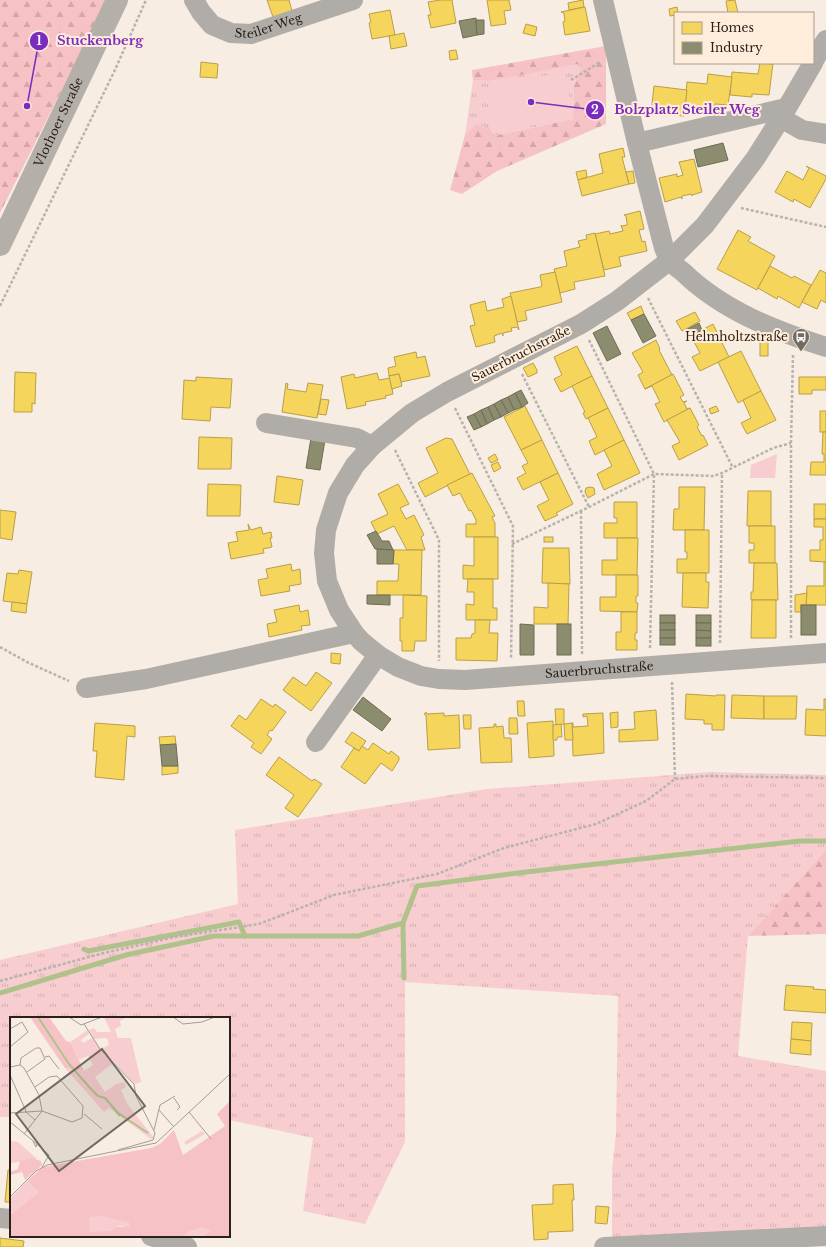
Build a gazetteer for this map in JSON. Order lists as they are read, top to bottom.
{
  "streets": {
    "main road": ["Vlothoer Straße"],
    "street": ["Steiler Weg", "Sauerbruchstraße"]
  },
  "places": {
    "other": ["Bolzplatz Steiler Weg", "Stuckenberg"],
    "bus stop": ["Helmholtzstraße"]
  },
  "legend": ["Homes", "Industry"]
}
